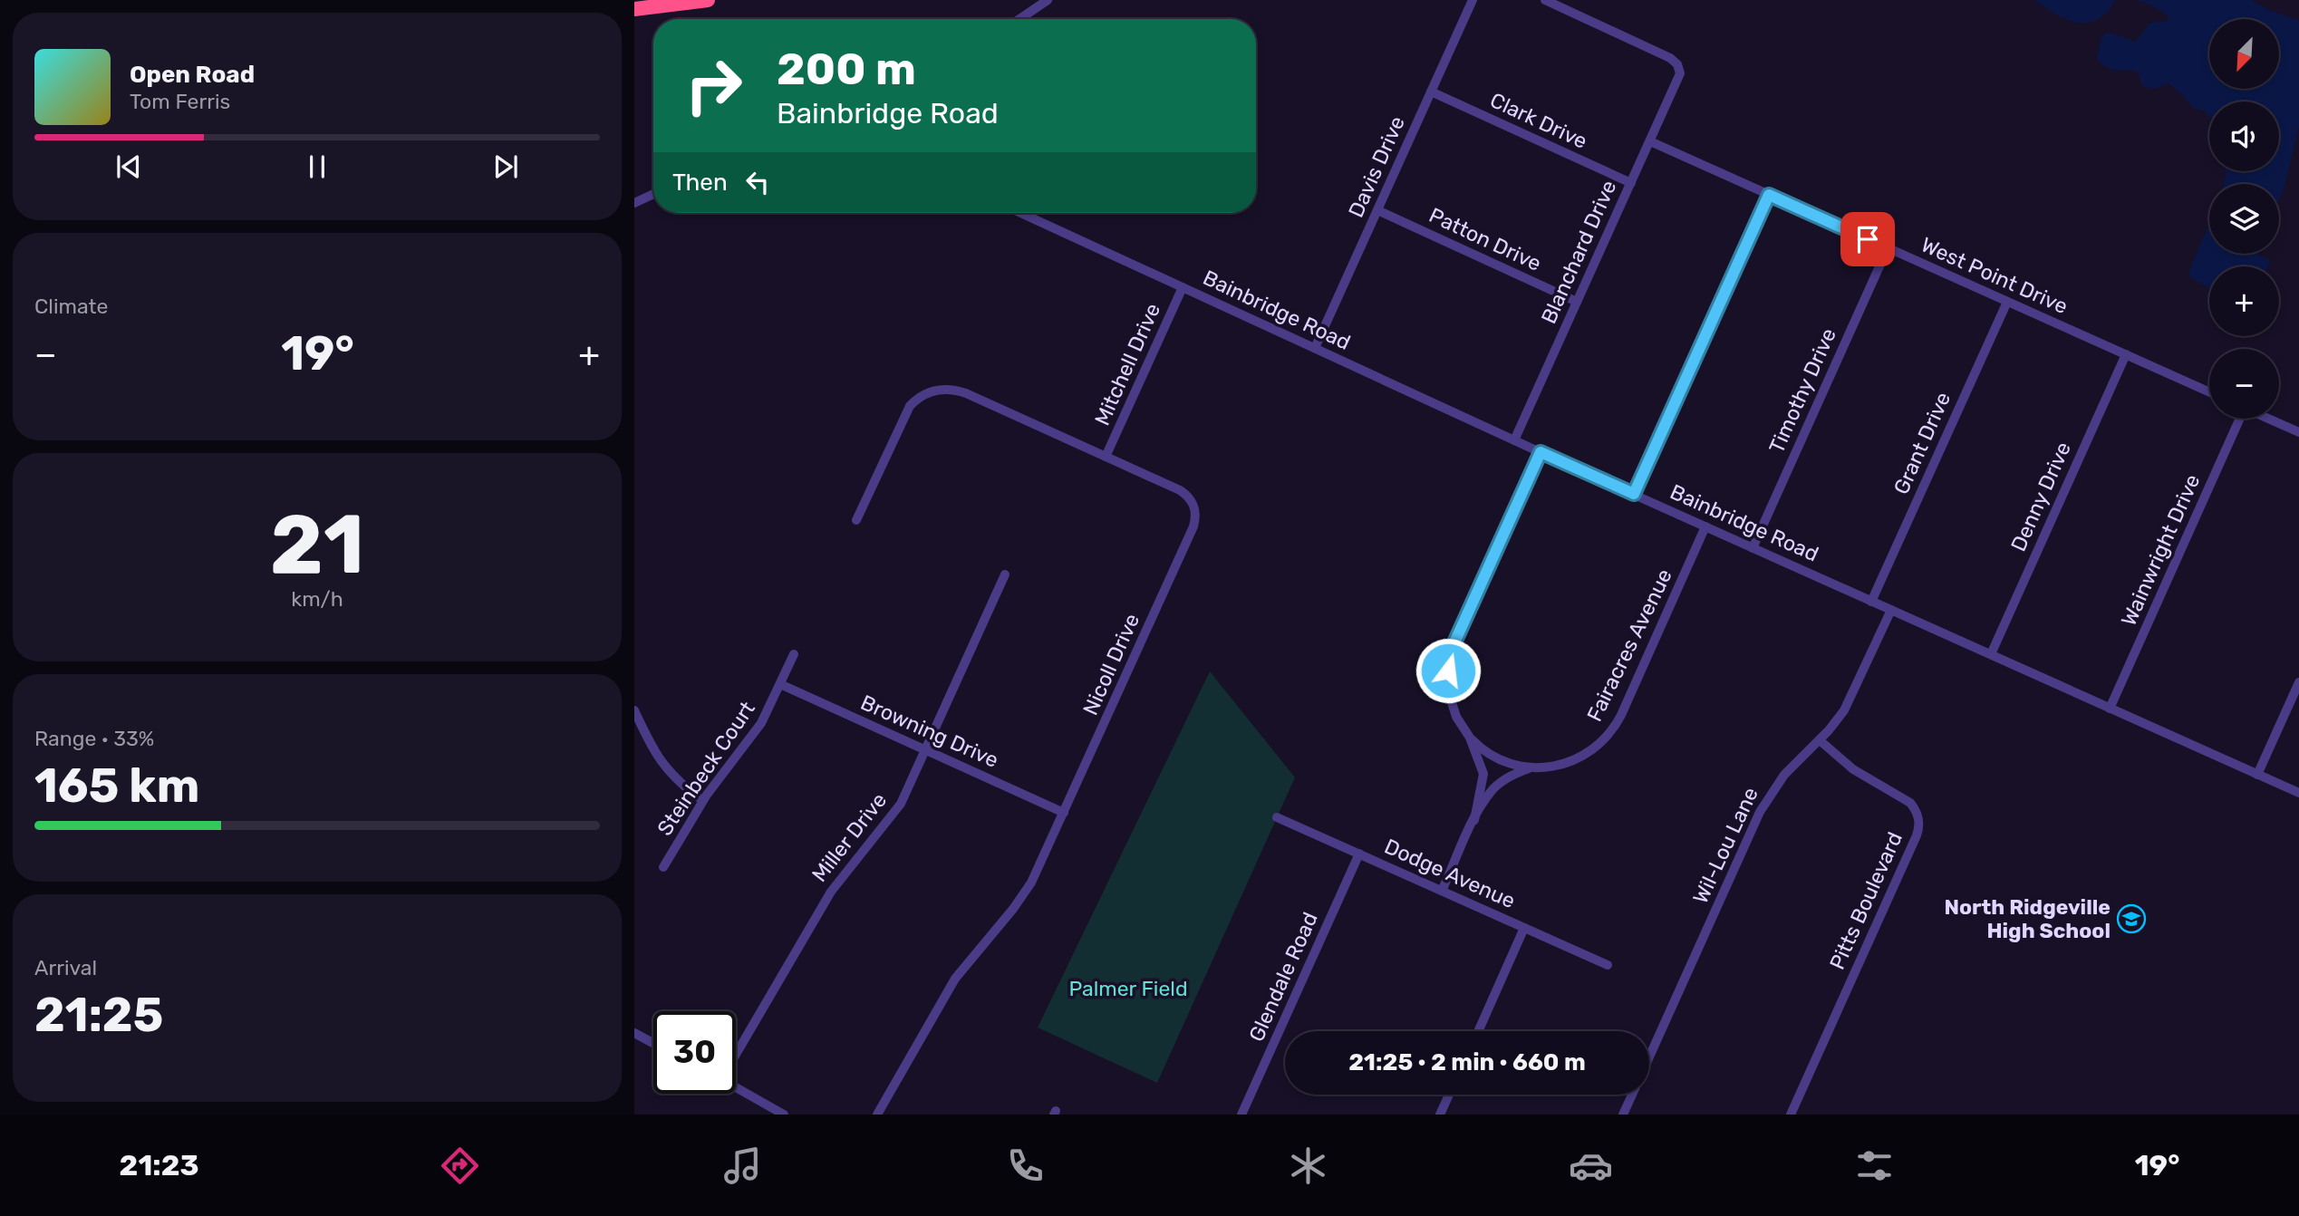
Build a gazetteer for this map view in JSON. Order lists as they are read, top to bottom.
{
  "streets": {
    "street": [
      "Clark Drive",
      "Davis Drive",
      "Patton Drive",
      "Blanchard Drive",
      "West Point Drive",
      "Bainbridge Road",
      "Mitchell Drive",
      "Timothy Drive",
      "Grant Drive",
      "Denny Drive",
      "Wainwright Drive",
      "Fairacres Avenue",
      "Nicoll Drive",
      "Browning Drive",
      "Steinbeck Court",
      "Miller Drive",
      "Wil-Lou Lane",
      "Dodge Avenue",
      "Pitts Boulevard",
      "Glendale Road"
    ]
  },
  "crossings": [
    ["Clark Drive", "Davis Drive"],
    ["Clark Drive", "Blanchard Drive"],
    ["Davis Drive", "Patton Drive"],
    ["Davis Drive", "Bainbridge Road"],
    ["Patton Drive", "Blanchard Drive"],
    ["Blanchard Drive", "West Point Drive"],
    ["Blanchard Drive", "Bainbridge Road"],
    ["West Point Drive", "Timothy Drive"],
    ["West Point Drive", "Grant Drive"],
    ["West Point Drive", "Denny Drive"],
    ["Bainbridge Road", "Mitchell Drive"],
    ["Bainbridge Road", "Timothy Drive"],
    ["Bainbridge Road", "Grant Drive"],
    ["Bainbridge Road", "Denny Drive"],
    ["Bainbridge Road", "Wainwright Drive"],
    ["Bainbridge Road", "Fairacres Avenue"],
    ["Bainbridge Road", "Wil-Lou Lane"],
    ["Mitchell Drive", "Nicoll Drive"],
    ["Fairacres Avenue", "Dodge Avenue"],
    ["Nicoll Drive", "Browning Drive"],
    ["Browning Drive", "Steinbeck Court"],
    ["Browning Drive", "Miller Drive"],
    ["Wil-Lou Lane", "Pitts Boulevard"],
    ["Dodge Avenue", "Glendale Road"]
  ],
  "parks": ["Palmer Field"],
  "places": {
    "school or university": ["North Ridgeville High School"]
  },
  "north": "bottom left",
  "page": {
    "map_buttons": ["+", "−"],
    "turn": ["200 m", "Bainbridge Road"],
    "song": ["Open Road", "Tom Ferris"],
    "then": "Then",
    "tile": [
      "Climate",
      ["21", "km/h"],
      ["Range · 33%", "165 km"],
      ["Arrival", "21:25"]
    ],
    "heat": ["−", "19°", "+"],
    "limit": "30",
    "trip": "21:25 · 2 min · 660 m",
    "tabs": ["21:23", "19°"]
  }
}
